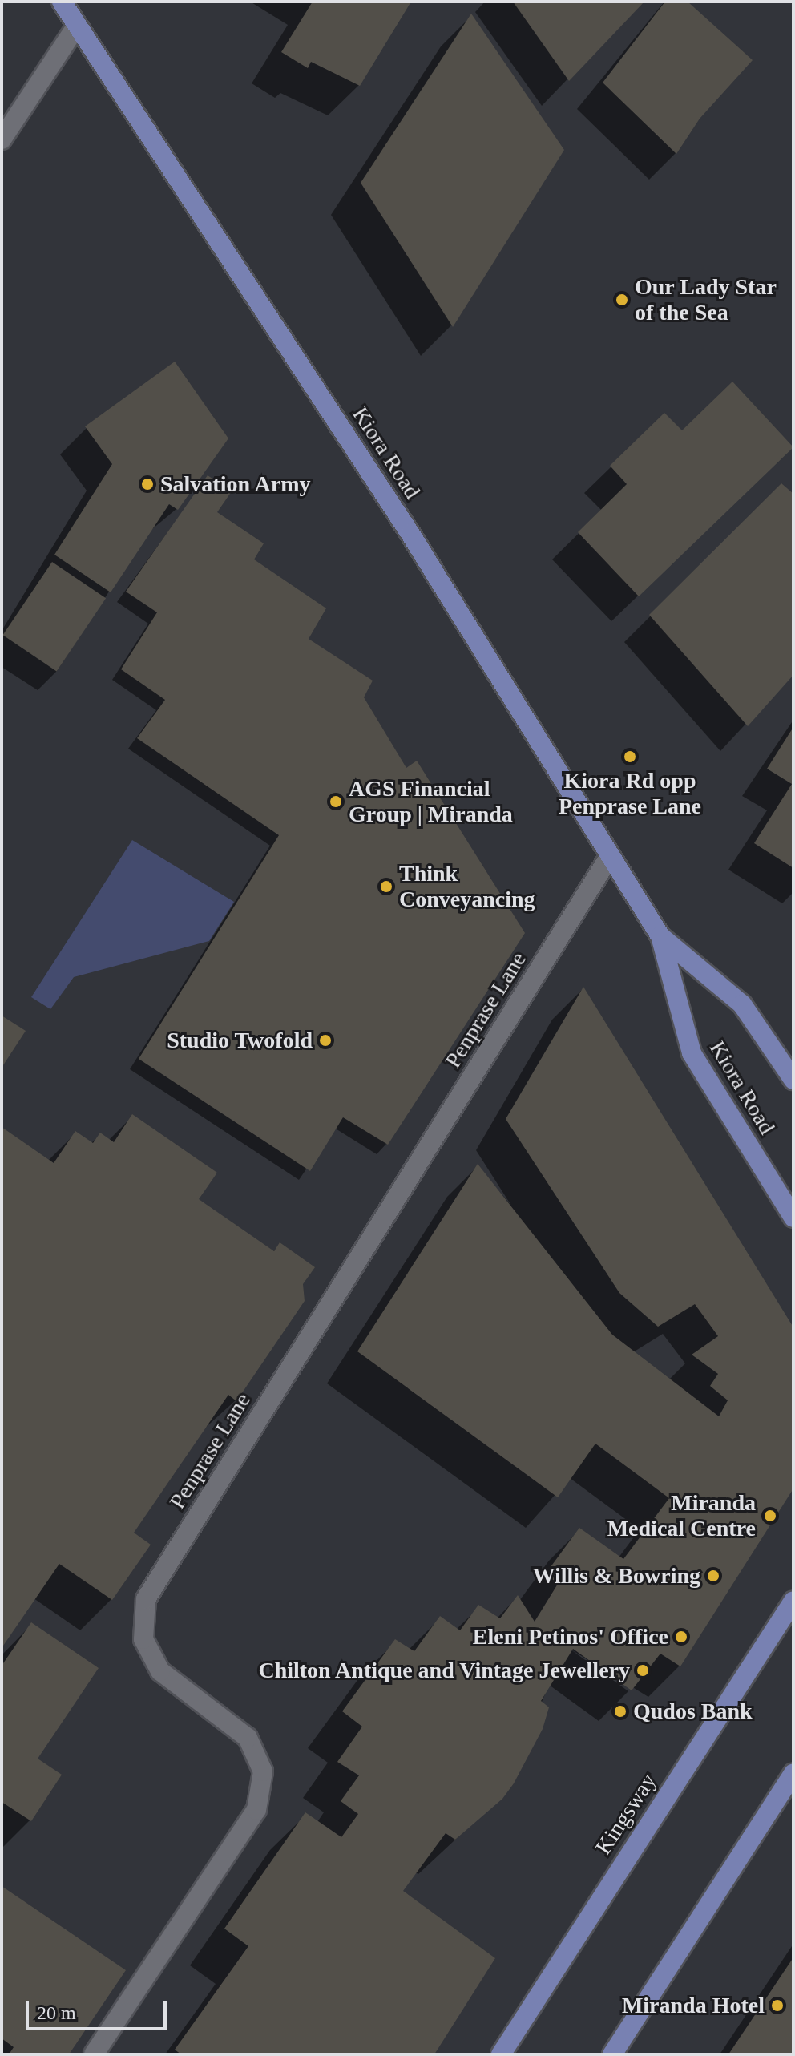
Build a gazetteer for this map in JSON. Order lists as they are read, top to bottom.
{
  "streets": {
    "main road": ["Kiora Road", "Kingsway"],
    "street": ["Penprase Lane"]
  },
  "crossings": [
    ["Kiora Road", "Penprase Lane"]
  ],
  "places": [
    "Our Lady Star of the Sea",
    "Salvation Army",
    "Kiora Rd opp Penprase Lane",
    "AGS Financial Group | Miranda",
    "Think Conveyancing",
    "Studio Twofold",
    "Miranda Medical Centre",
    "Willis & Bowring",
    "Eleni Petinos' Office",
    "Chilton Antique and Vintage Jewellery",
    "Qudos Bank",
    "Miranda Hotel"
  ],
  "scale_bar": "20 m"
}
